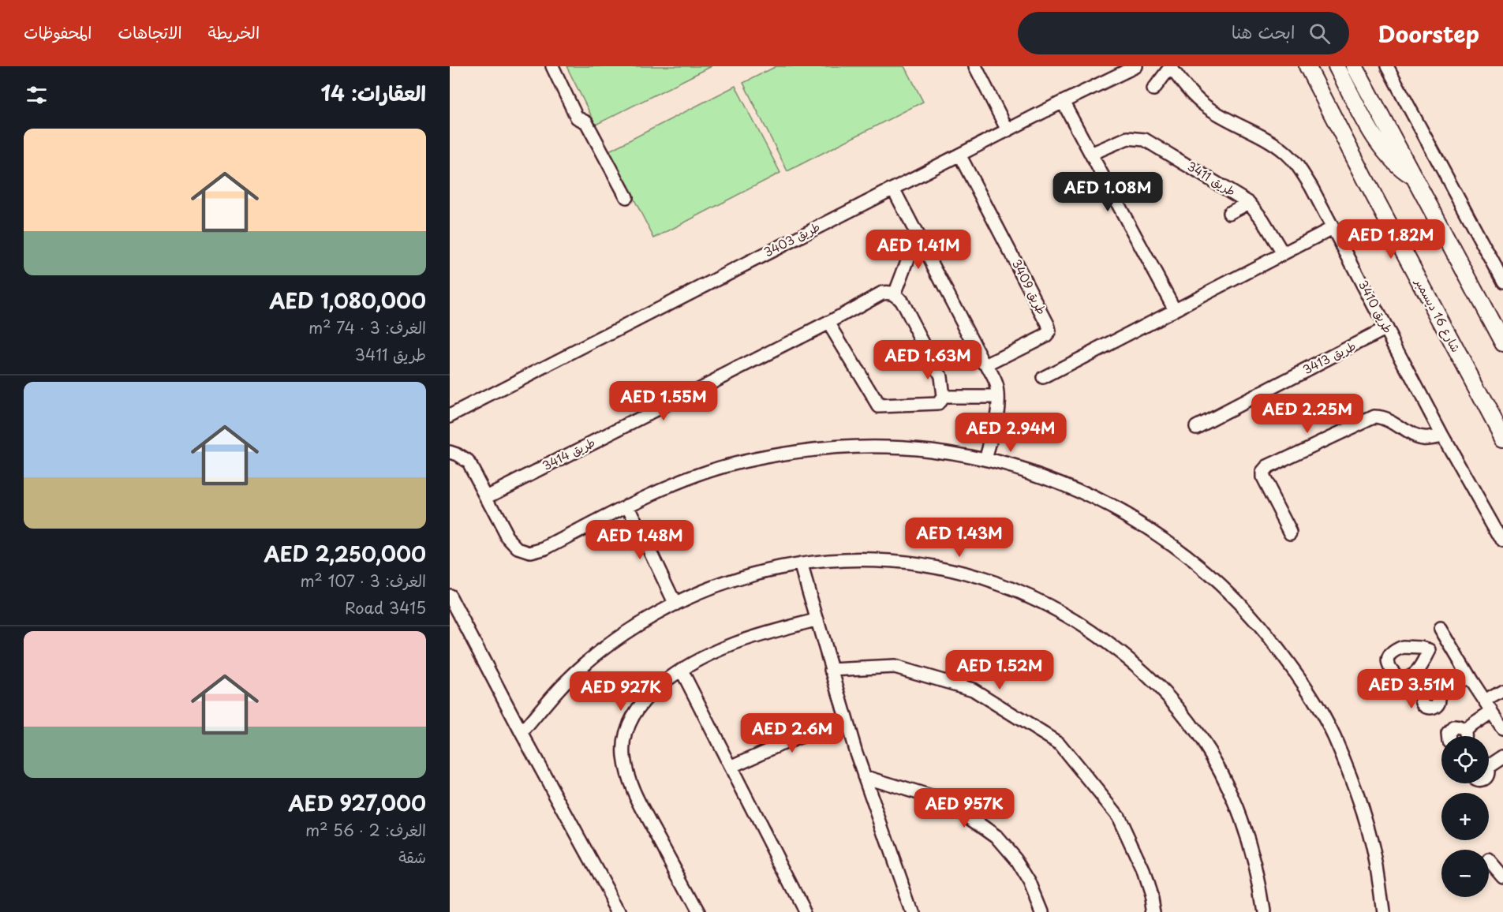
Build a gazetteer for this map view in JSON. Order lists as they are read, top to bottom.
{
  "streets": {
    "main road": ["شارع 16 ديسمبر"],
    "street": [
      "طريق 3411",
      "طريق 3403",
      "طريق 3409",
      "طريق 3410",
      "طريق 3413",
      "طريق 3414"
    ]
  },
  "crossings": [
    ["طريق 3403", "طريق 3409"],
    ["طريق 3410", "طريق 3413"]
  ],
  "page": {
    "header": "Doorstep",
    "search": "ابحث هنا",
    "nav": ["الخريطة", "الاتجاهات", "المحفوظات"],
    "heading": "العقارات: 14",
    "list": [
      {
        "name": "AED 1,080,000",
        "note": "الغرف: 3 · 74 m² · طريق 3411"
      },
      {
        "name": "AED 2,250,000",
        "note": "الغرف: 3 · 107 m² · Road 3415"
      },
      {
        "name": "AED 927,000",
        "note": "الغرف: 2 · 56 m² · شقة"
      }
    ],
    "price": [
      "AED 1.08M",
      "AED 1.82M",
      "AED 1.41M",
      "AED 1.63M",
      "AED 1.55M",
      "AED 2.25M",
      "AED 2.94M",
      "AED 1.43M",
      "AED 1.48M",
      "AED 1.52M",
      "AED 3.51M",
      "AED 927K",
      "AED 2.6M",
      "AED 957K"
    ],
    "map_buttons": ["+", "−"]
  }
}
